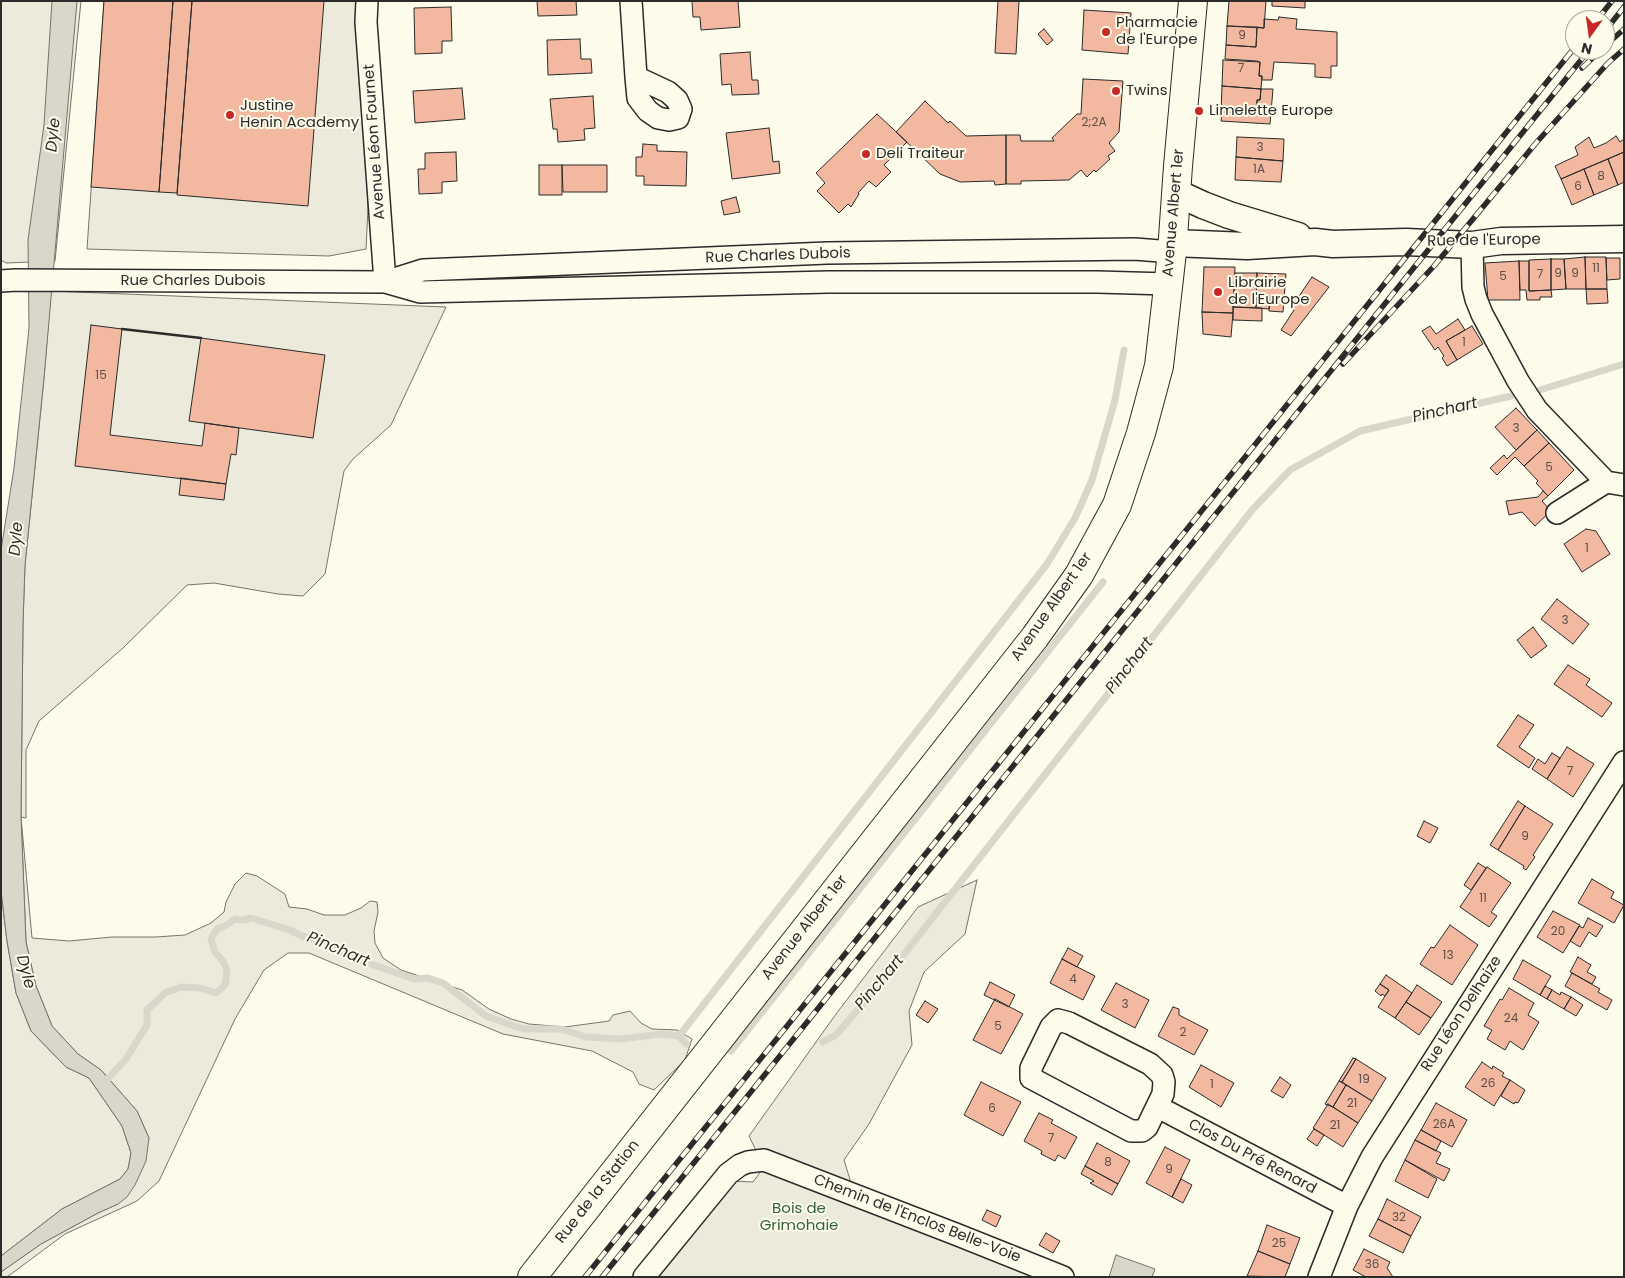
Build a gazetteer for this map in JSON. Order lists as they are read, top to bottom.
{
  "streets": {
    "main road": ["Avenue Albert 1er", "Rue de la Station"],
    "street": [
      "Avenue Léon Fournet",
      "Rue de l'Europe",
      "Rue Charles Dubois",
      "Rue Léon Delhaize",
      "Clos Du Pré Renard",
      "Chemin de l'Enclos Belle-Voie"
    ]
  },
  "crossings": [
    ["Avenue Léon Fournet", "Rue Charles Dubois"],
    ["Avenue Albert 1er", "Rue de l'Europe"],
    ["Avenue Albert 1er", "Rue Charles Dubois"],
    ["Avenue Albert 1er", "Rue de la Station"],
    ["Rue de l'Europe", "Rue Charles Dubois"],
    ["Rue Léon Delhaize", "Clos Du Pré Renard"]
  ],
  "water": ["Dyle", "Pinchart"],
  "parks": ["Bois de Grimohaie"],
  "places": [
    "Pharmacie de l'Europe",
    "Twins",
    "Limelette Europe",
    "Justine Henin Academy",
    "Deli Traiteur",
    "Librairie de l'Europe"
  ],
  "house_numbers": [
    "9",
    "7",
    "2;2A",
    "3",
    "1A",
    "8",
    "6",
    "11",
    "9",
    "9",
    "7",
    "5",
    "1",
    "15",
    "3",
    "5",
    "1",
    "3",
    "7",
    "9",
    "11",
    "20",
    "13",
    "4",
    "3",
    "24",
    "5",
    "2",
    "19",
    "26",
    "1",
    "21",
    "6",
    "26A",
    "21",
    "7",
    "8",
    "9",
    "32",
    "25",
    "36"
  ],
  "north": "bottom"
}
